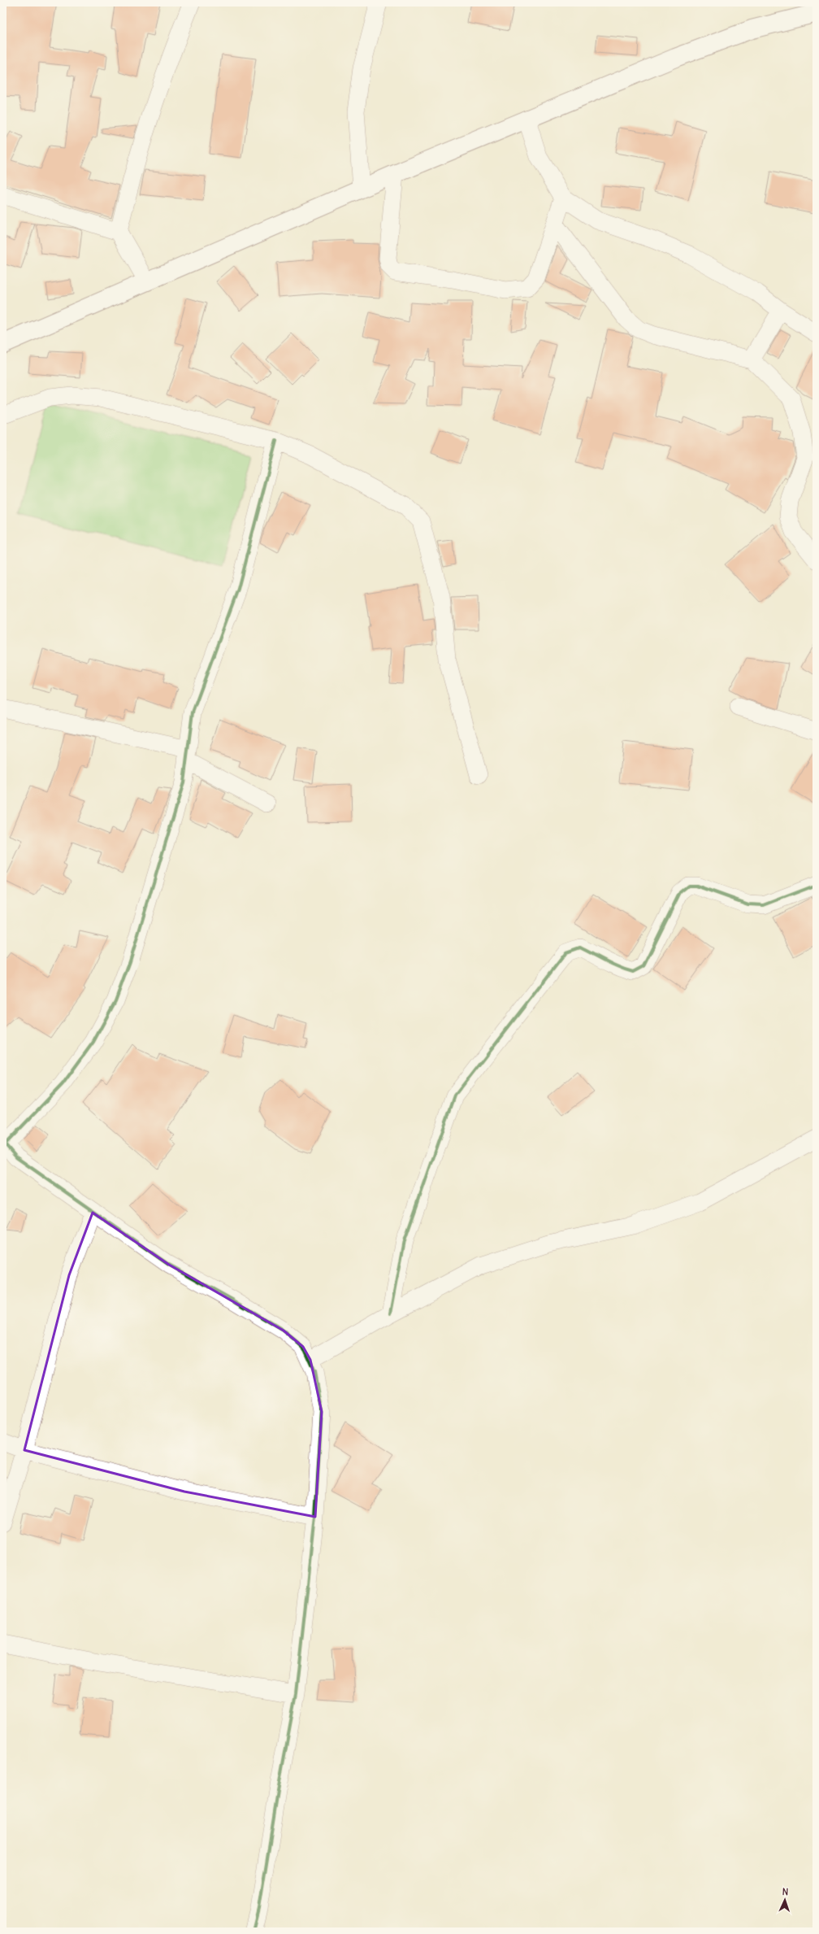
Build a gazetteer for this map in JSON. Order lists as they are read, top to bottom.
{
  "north": "top"
}
